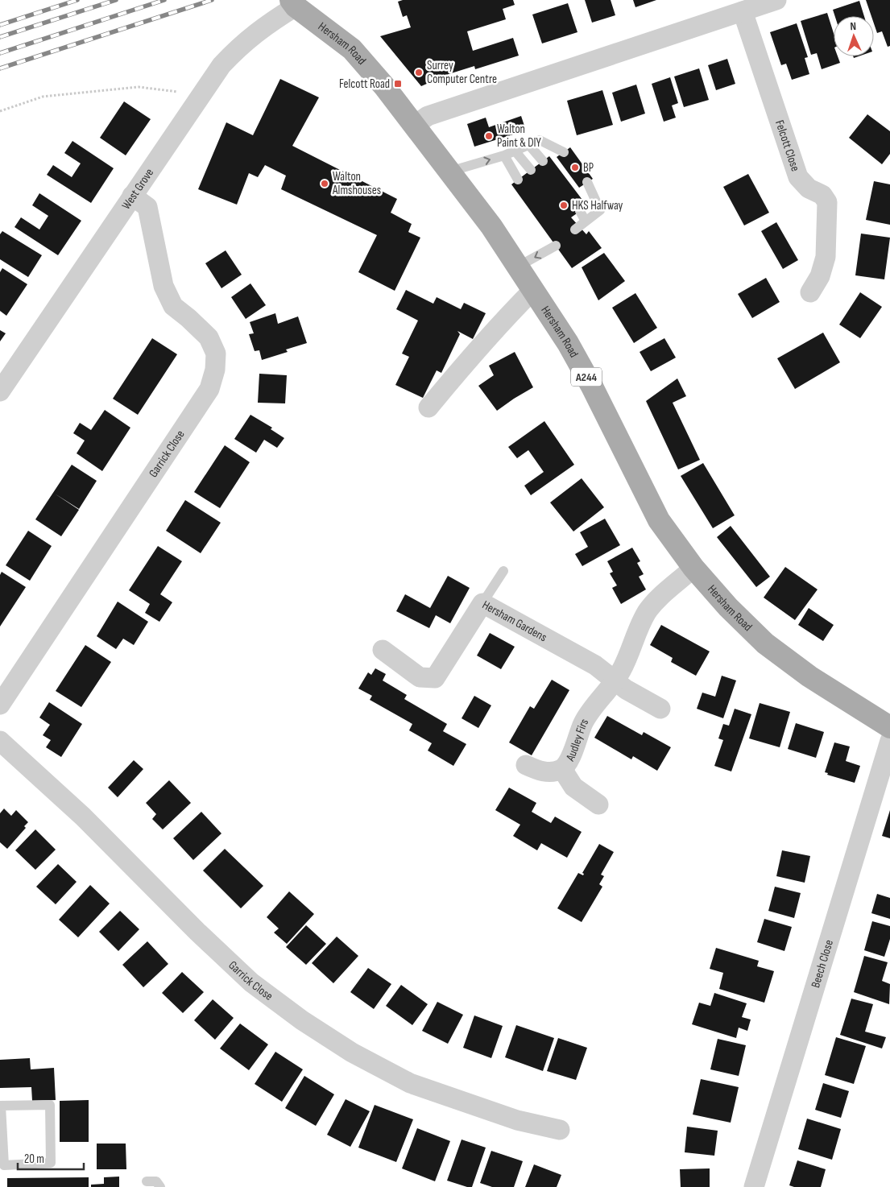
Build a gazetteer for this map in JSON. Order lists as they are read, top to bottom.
{
  "streets": {
    "main road": ["Hersham Road", "A244"],
    "street": [
      "Felcott Close",
      "West Grove",
      "Garrick Close",
      "Hersham Gardens",
      "Audley Firs",
      "Beech Close"
    ]
  },
  "crossings": [
    ["Hersham Road", "West Grove"],
    ["Hersham Road", "Audley Firs"],
    ["West Grove", "Garrick Close"],
    ["Hersham Gardens", "Audley Firs"]
  ],
  "places": {
    "other": [
      "Surrey Computer Centre",
      "Walton Paint & DIY",
      "BP",
      "Walton Almshouses",
      "HKS Halfway"
    ],
    "transit": ["Felcott Road"]
  },
  "scale_bar": "20 m",
  "north": "top"
}
